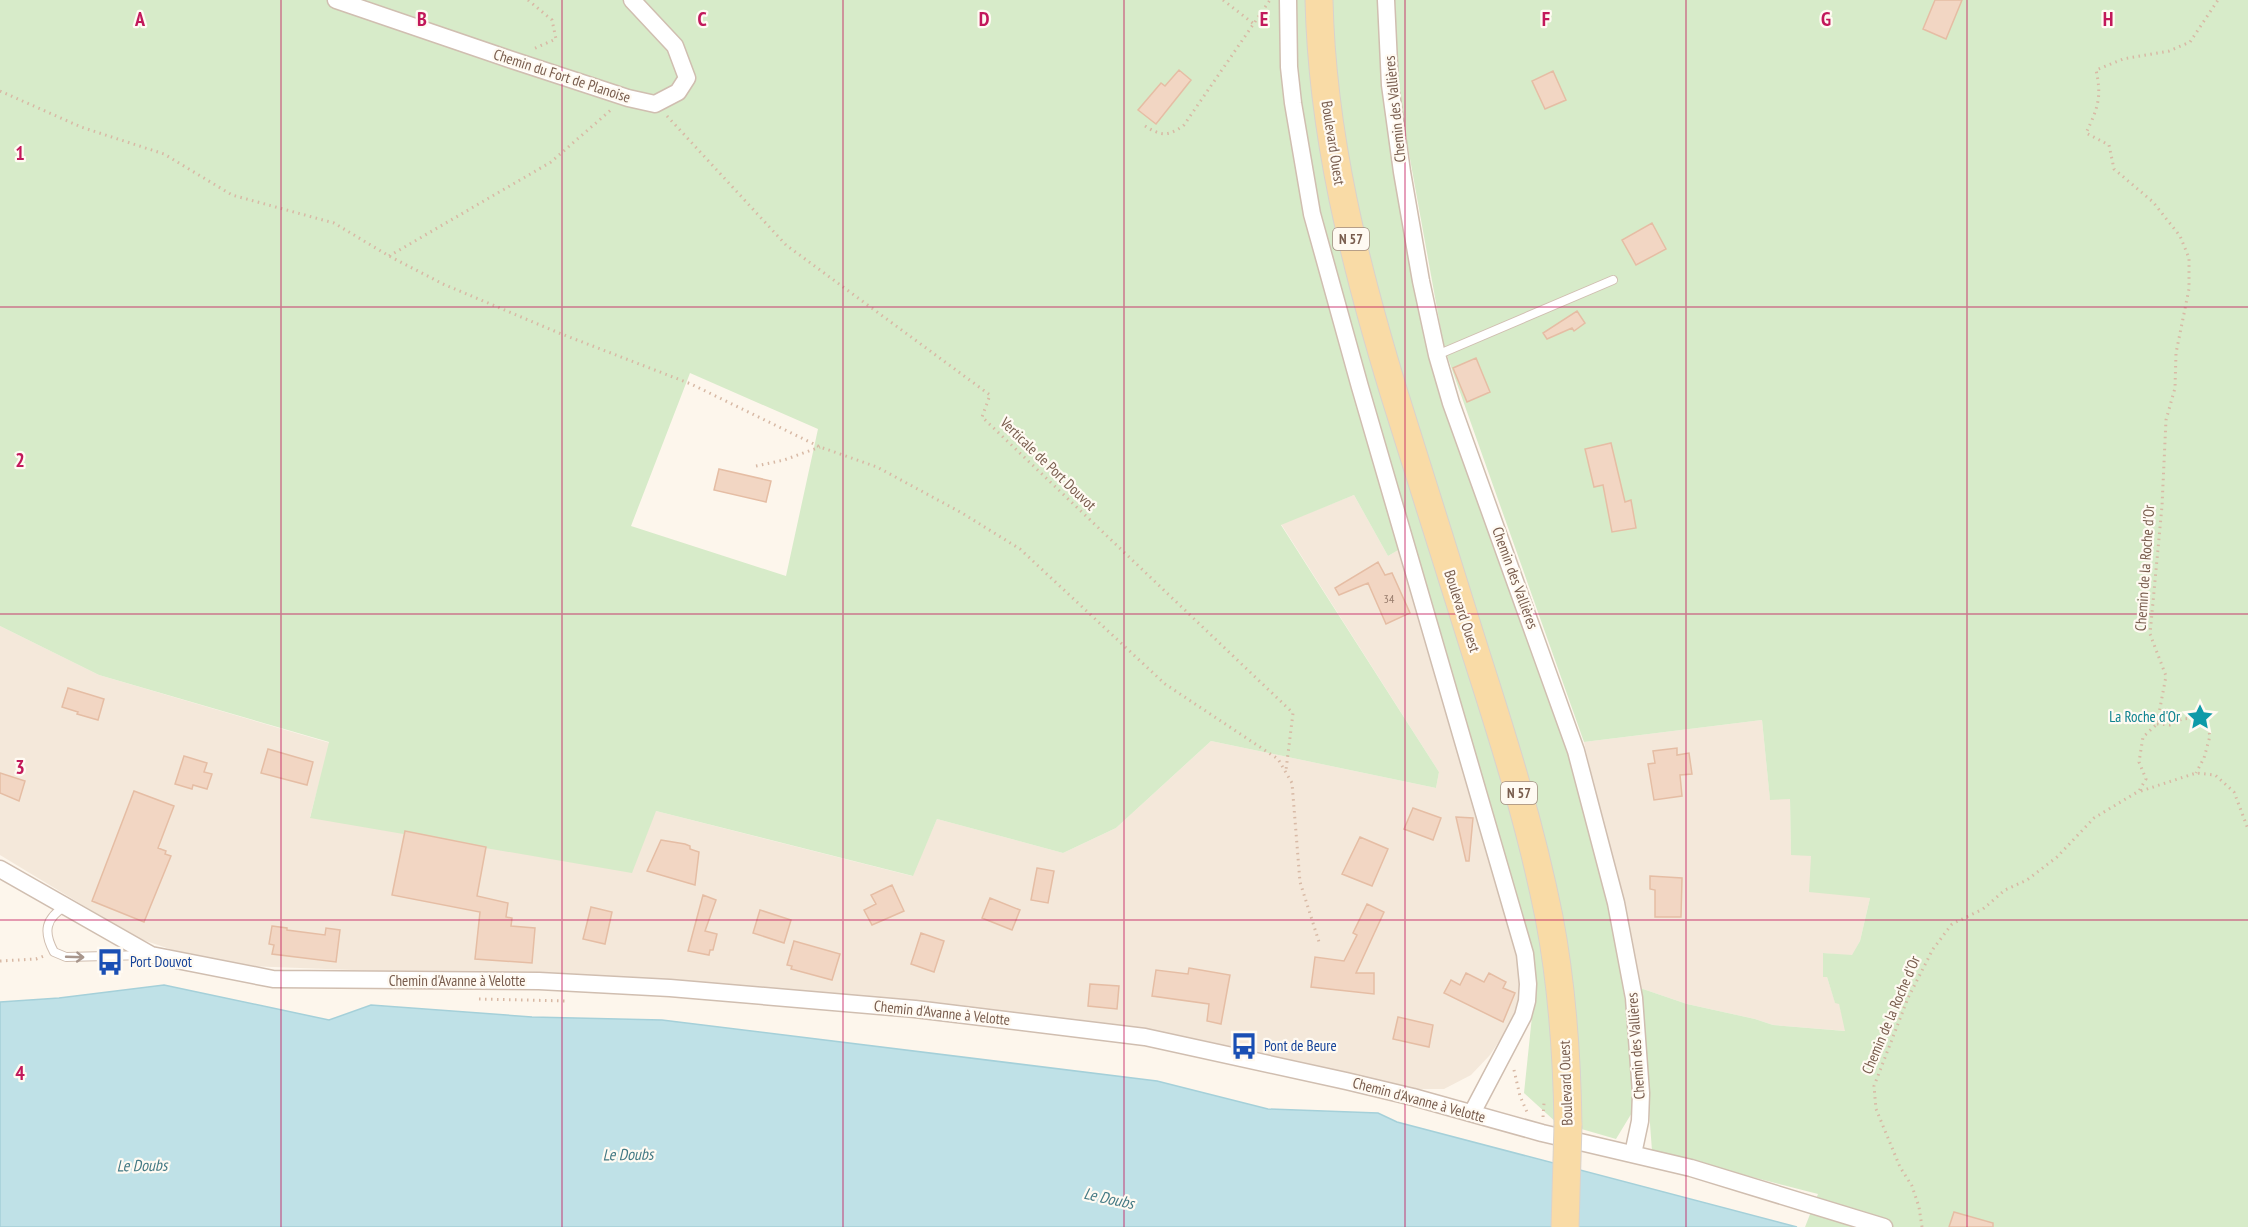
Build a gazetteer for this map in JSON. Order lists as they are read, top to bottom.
{
  "streets": {
    "main road": ["Boulevard Ouest", "N 57"],
    "street": ["Chemin du Fort de Planoise", "Chemin des Vallières", "Chemin d'Avanne à Velotte"],
    "path": ["Verticale de Port Douvot", "Chemin de la Roche d'Or"]
  },
  "crossings": [
    ["Chemin du Fort de Planoise", "Verticale de Port Douvot"],
    ["Chemin des Vallières", "Chemin d'Avanne à Velotte"]
  ],
  "water": ["Le Doubs"],
  "places": {
    "place": ["La Roche d'Or"],
    "bus stop": ["Port Douvot", "Pont de Beure"]
  },
  "house_numbers": ["34"],
  "grid": {
    "columns": [
      "A",
      "B",
      "C",
      "D",
      "E",
      "F",
      "G",
      "H"
    ],
    "rows": [
      "1",
      "2",
      "3",
      "4"
    ]
  }
}
